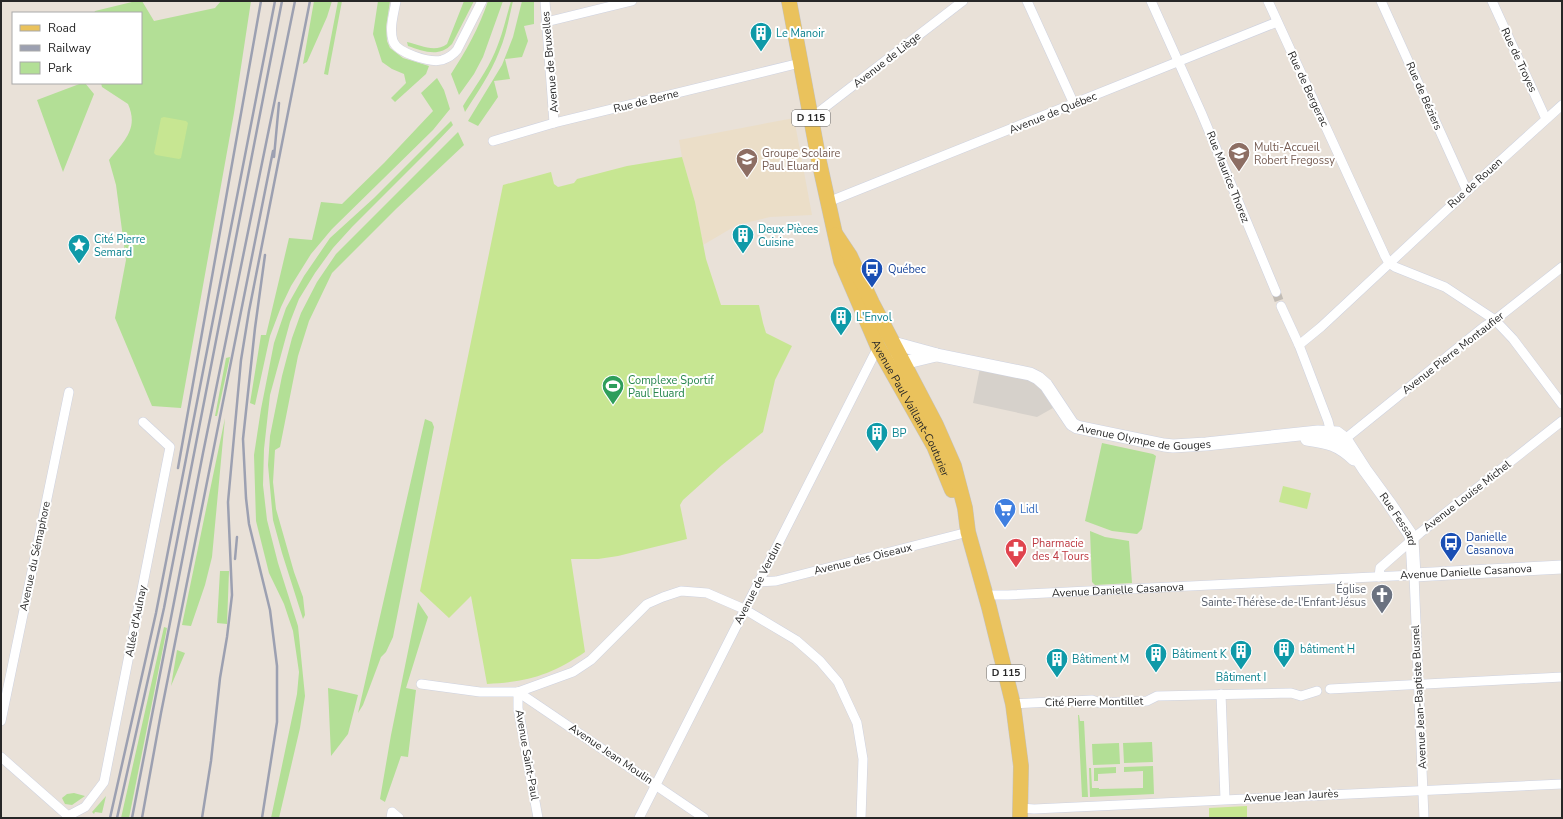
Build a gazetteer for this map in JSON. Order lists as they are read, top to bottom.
{
  "streets": {
    "main road": ["D 115", "Avenue Paul Vaillant-Couturier"],
    "street": [
      "Avenue de Liège",
      "Rue de Troyes",
      "Avenue de Bruxelles",
      "Rue de Bergerac",
      "Rue de Béziers",
      "Rue de Berne",
      "Avenue de Québec",
      "Rue Maurice Thorez",
      "Rue de Rouen",
      "Avenue Pierre Montaufier",
      "Avenue Olympe de Gouges",
      "Avenue Louise Michel",
      "Rue Fessard",
      "Avenue du Sémaphore",
      "Avenue des Oiseaux",
      "Avenue Danielle Casanova",
      "Avenue de Verdun",
      "Allée d'Aulnay",
      "Avenue Jean-Baptiste Busnel",
      "Cité Pierre Montillet",
      "Avenue Jean Moulin",
      "Avenue Saint-Paul",
      "Avenue Jean Jaurès"
    ]
  },
  "crossings": [
    ["Avenue de Liège", "Avenue Paul Vaillant-Couturier"],
    ["Rue de Troyes", "Rue de Rouen"],
    ["Avenue de Bruxelles", "Rue de Berne"],
    ["Rue de Bergerac", "Avenue de Québec"],
    ["Rue de Bergerac", "Rue de Rouen"],
    ["Rue de Béziers", "Rue de Rouen"],
    ["Rue de Berne", "Avenue Paul Vaillant-Couturier"],
    ["Avenue de Québec", "Rue Maurice Thorez"],
    ["Avenue de Québec", "Avenue Paul Vaillant-Couturier"],
    ["Avenue Pierre Montaufier", "Avenue Olympe de Gouges"],
    ["Avenue Pierre Montaufier", "Rue Fessard"],
    ["Avenue Paul Vaillant-Couturier", "Avenue Olympe de Gouges"],
    ["Avenue Paul Vaillant-Couturier", "Avenue des Oiseaux"],
    ["Avenue Paul Vaillant-Couturier", "Avenue Danielle Casanova"],
    ["Avenue Paul Vaillant-Couturier", "Avenue de Verdun"],
    ["Avenue Paul Vaillant-Couturier", "Cité Pierre Montillet"],
    ["Avenue Paul Vaillant-Couturier", "Avenue Jean Jaurès"],
    ["Avenue Olympe de Gouges", "Rue Fessard"],
    ["Avenue Olympe de Gouges", "Avenue de Verdun"],
    ["Avenue Louise Michel", "Rue Fessard"],
    ["Avenue Louise Michel", "Avenue Danielle Casanova"],
    ["Rue Fessard", "Avenue Danielle Casanova"],
    ["Rue Fessard", "Avenue Jean-Baptiste Busnel"],
    ["Avenue des Oiseaux", "Avenue de Verdun"],
    ["Avenue Danielle Casanova", "Avenue Jean-Baptiste Busnel"],
    ["Avenue de Verdun", "Avenue Jean Moulin"],
    ["Avenue Jean-Baptiste Busnel", "Avenue Jean Jaurès"],
    ["Avenue Jean Moulin", "Avenue Saint-Paul"]
  ],
  "places": {
    "building": [
      "Le Manoir",
      "Deux Pièces Cuisine",
      "L'Envol",
      "BP",
      "bâtiment H",
      "Bâtiment I",
      "Bâtiment K",
      "Bâtiment M"
    ],
    "school or university": ["Multi-Accueil Robert Fregossy", "Groupe Scolaire Paul Eluard"],
    "place": ["Cité Pierre Semard"],
    "bus stop": ["Québec", "Danielle Casanova"],
    "sports": ["Complexe Sportif Paul Eluard"],
    "supermarket": ["Lidl"],
    "pharmacy": ["Pharmacie des 4 Tours"],
    "church": ["Église Sainte-Thérèse-de-l'Enfant-Jésus"]
  },
  "legend": ["Road", "Railway", "Park"]
}
